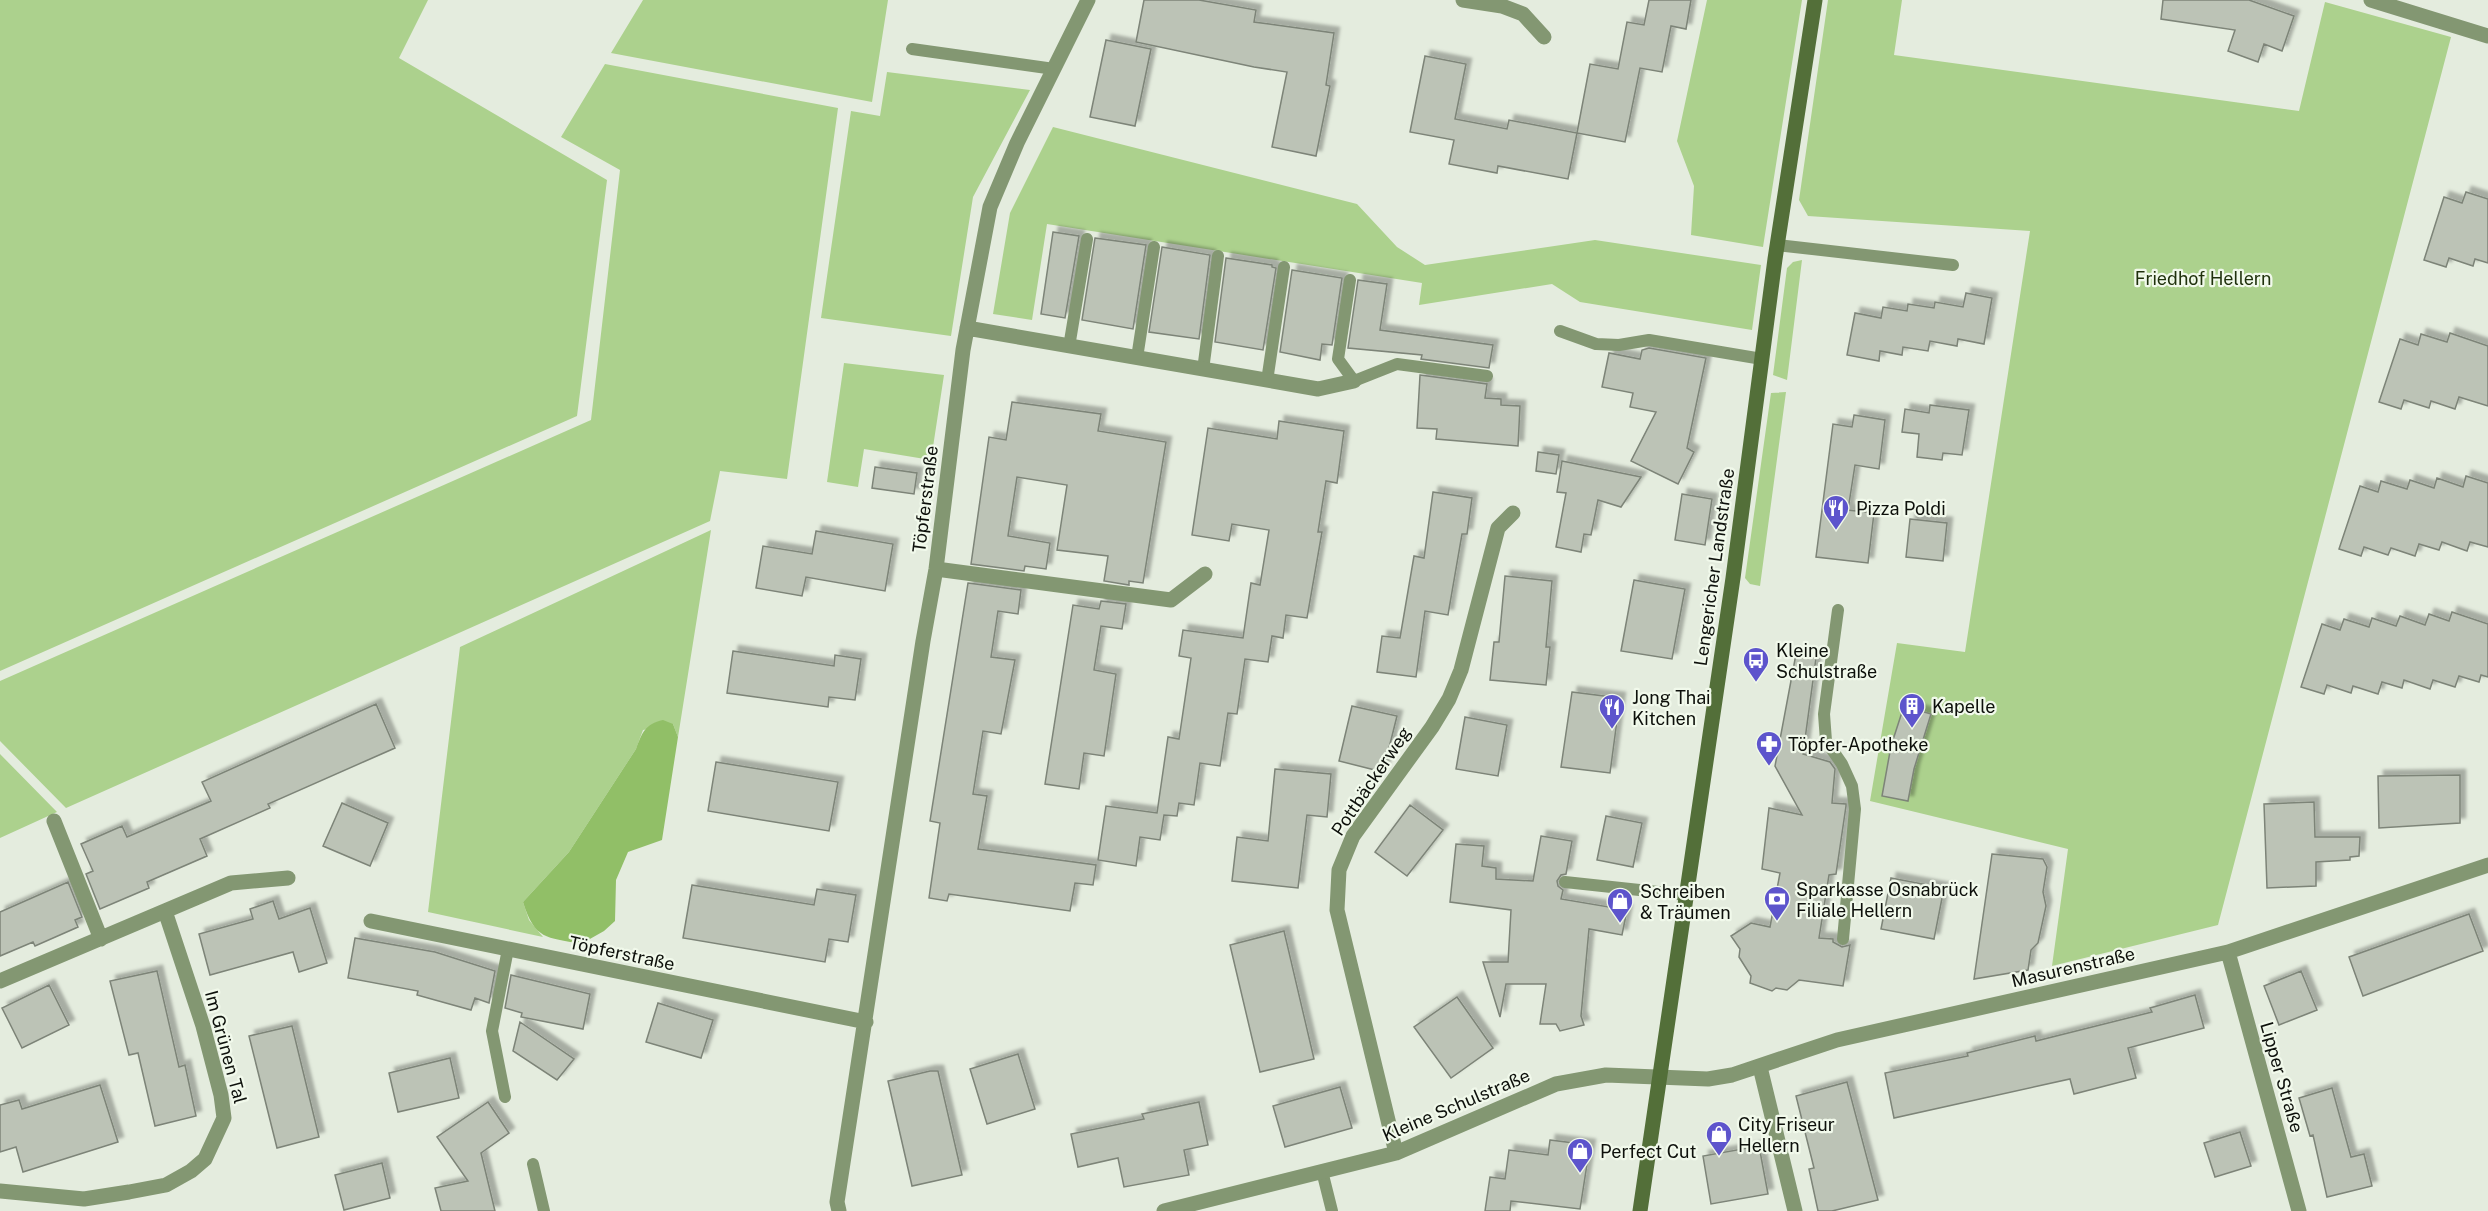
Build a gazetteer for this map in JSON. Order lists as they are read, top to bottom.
{
  "streets": {
    "main road": ["Lengericher Landstraße"],
    "street": [
      "Töpferstraße",
      "Pottbäckerweg",
      "Masurenstraße",
      "Im Grünen Tal",
      "Lipper Straße",
      "Kleine Schulstraße"
    ]
  },
  "crossings": [
    ["Lengericher Landstraße", "Masurenstraße"],
    ["Lengericher Landstraße", "Kleine Schulstraße"],
    ["Pottbäckerweg", "Kleine Schulstraße"],
    ["Masurenstraße", "Lipper Straße"],
    ["Masurenstraße", "Kleine Schulstraße"]
  ],
  "parks": ["Friedhof Hellern"],
  "places": {
    "restaurant": ["Pizza Poldi", "Jong Thai Kitchen"],
    "bus stop": ["Kleine Schulstraße"],
    "building": ["Kapelle"],
    "pharmacy": ["Töpfer-Apotheke"],
    "bank": ["Sparkasse Osnabrück Filiale Hellern"],
    "shop": ["Schreiben & Träumen", "City Friseur Hellern", "Perfect Cut"]
  }
}
